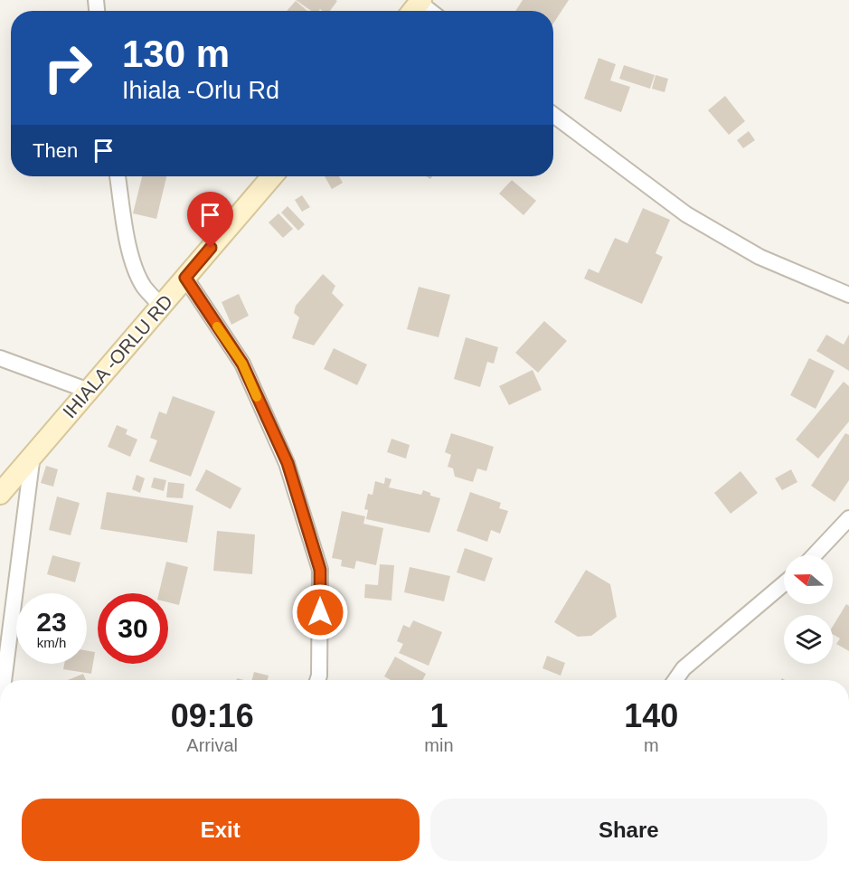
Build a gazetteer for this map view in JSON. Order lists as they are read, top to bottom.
{
  "streets": {
    "main road": ["IHIALA -ORLU RD"]
  },
  "north": "left",
  "page": {
    "turn": ["130 m", "Ihiala -Orlu Rd"],
    "then": "Then",
    "speed": "23 km/h",
    "limit": "30",
    "eta": [
      "09:16",
      "Arrival",
      "1",
      "min",
      "140",
      "m"
    ],
    "buttons": ["Exit", "Share"]
  }
}
